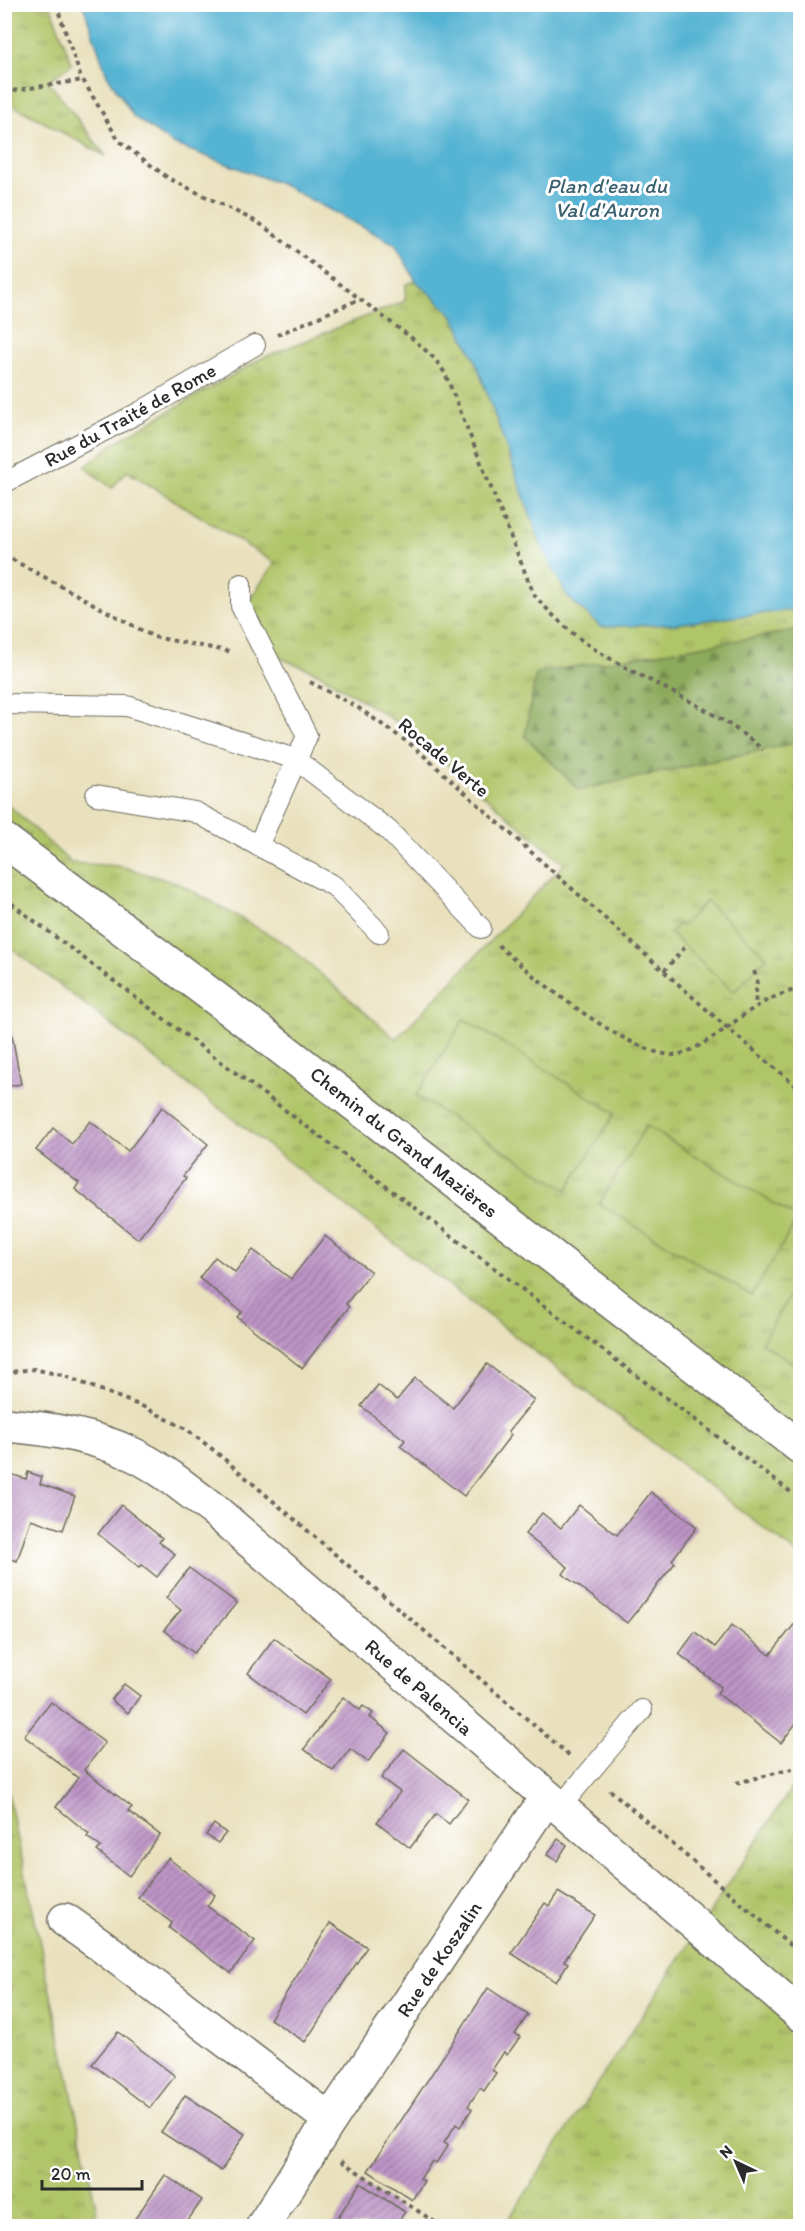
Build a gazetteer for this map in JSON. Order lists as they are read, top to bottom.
{
  "streets": {
    "street": ["Chemin du Grand Mazières", "Rue de Palencia", "Rue de Koszalin"],
    "lane": ["Rue du Traité de Rome"],
    "path": ["Rocade Verte"]
  },
  "crossings": [
    ["Rue de Palencia", "Rue de Koszalin"]
  ],
  "water": ["Plan d'eau du Val d'Auron"],
  "scale_bar": "20 m",
  "north": "top left"
}
